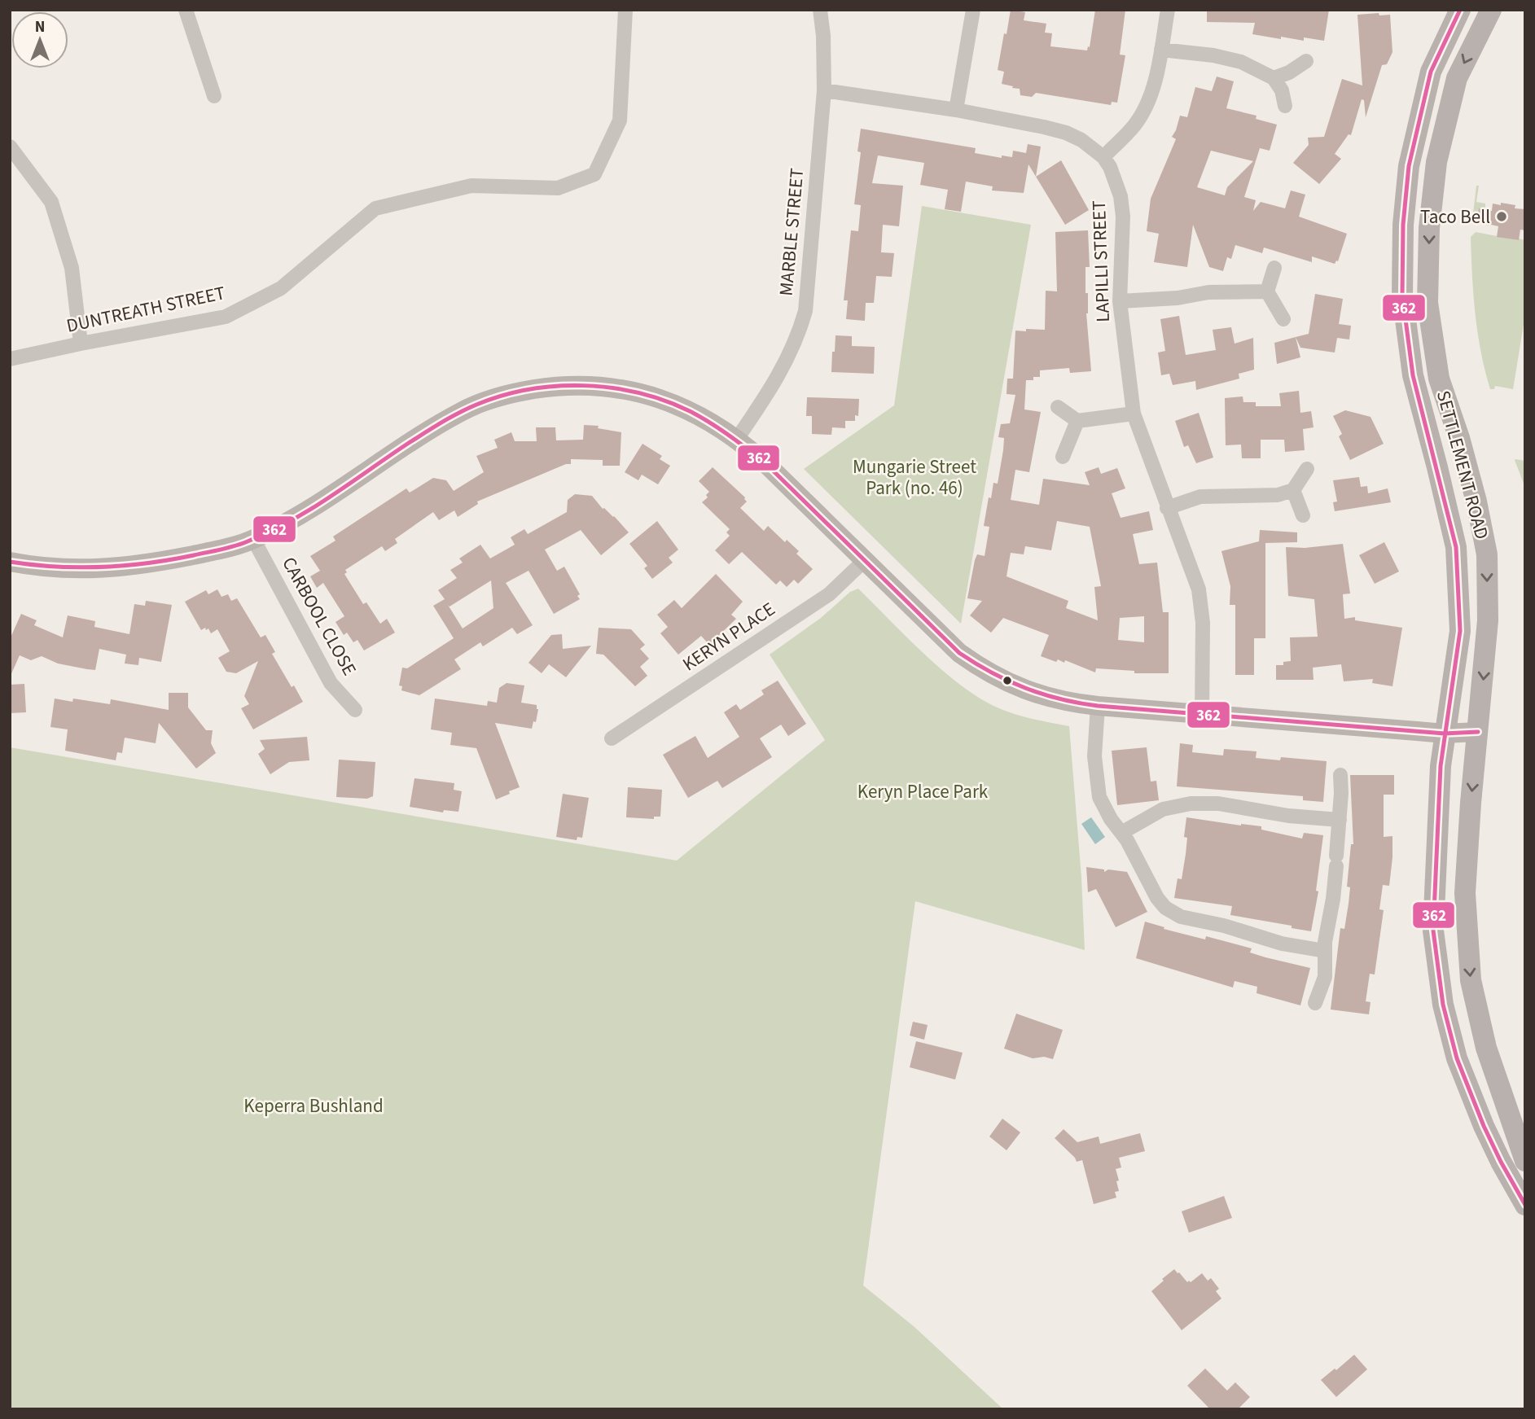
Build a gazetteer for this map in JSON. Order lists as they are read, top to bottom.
{
  "streets": {
    "main road": ["SETTLEMENT ROAD"],
    "street": [
      "MARBLE STREET",
      "LAPILLI STREET",
      "DUNTREATH STREET",
      "CARBOOL CLOSE",
      "KERYN PLACE"
    ]
  },
  "crossings": [
    ["MARBLE STREET", "LAPILLI STREET"]
  ],
  "parks": ["Mungarie Street Park (no. 46)", "Keryn Place Park", "Keperra Bushland"],
  "places": ["Taco Bell"],
  "lines": ["transit line 362"],
  "north": "top"
}
